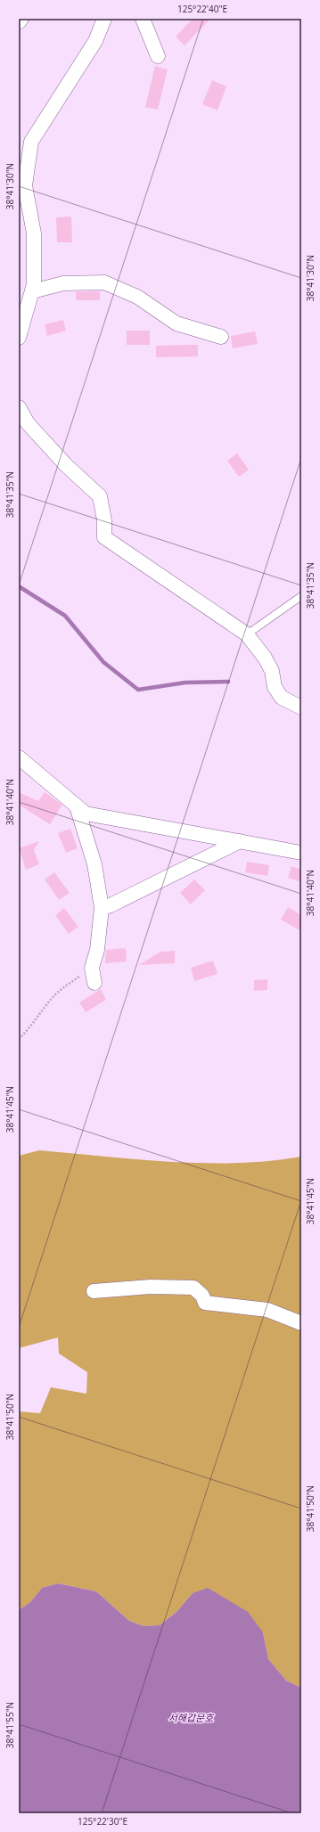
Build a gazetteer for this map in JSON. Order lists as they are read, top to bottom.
{
  "water": ["서해갑문호"],
  "coordinates": [
    "125°22'40\"E",
    "38°41'30\"N",
    "38°41'35\"N",
    "38°41'40\"N",
    "38°41'45\"N",
    "38°41'50\"N",
    "38°41'55\"N",
    "125°22'30\"E"
  ]
}
